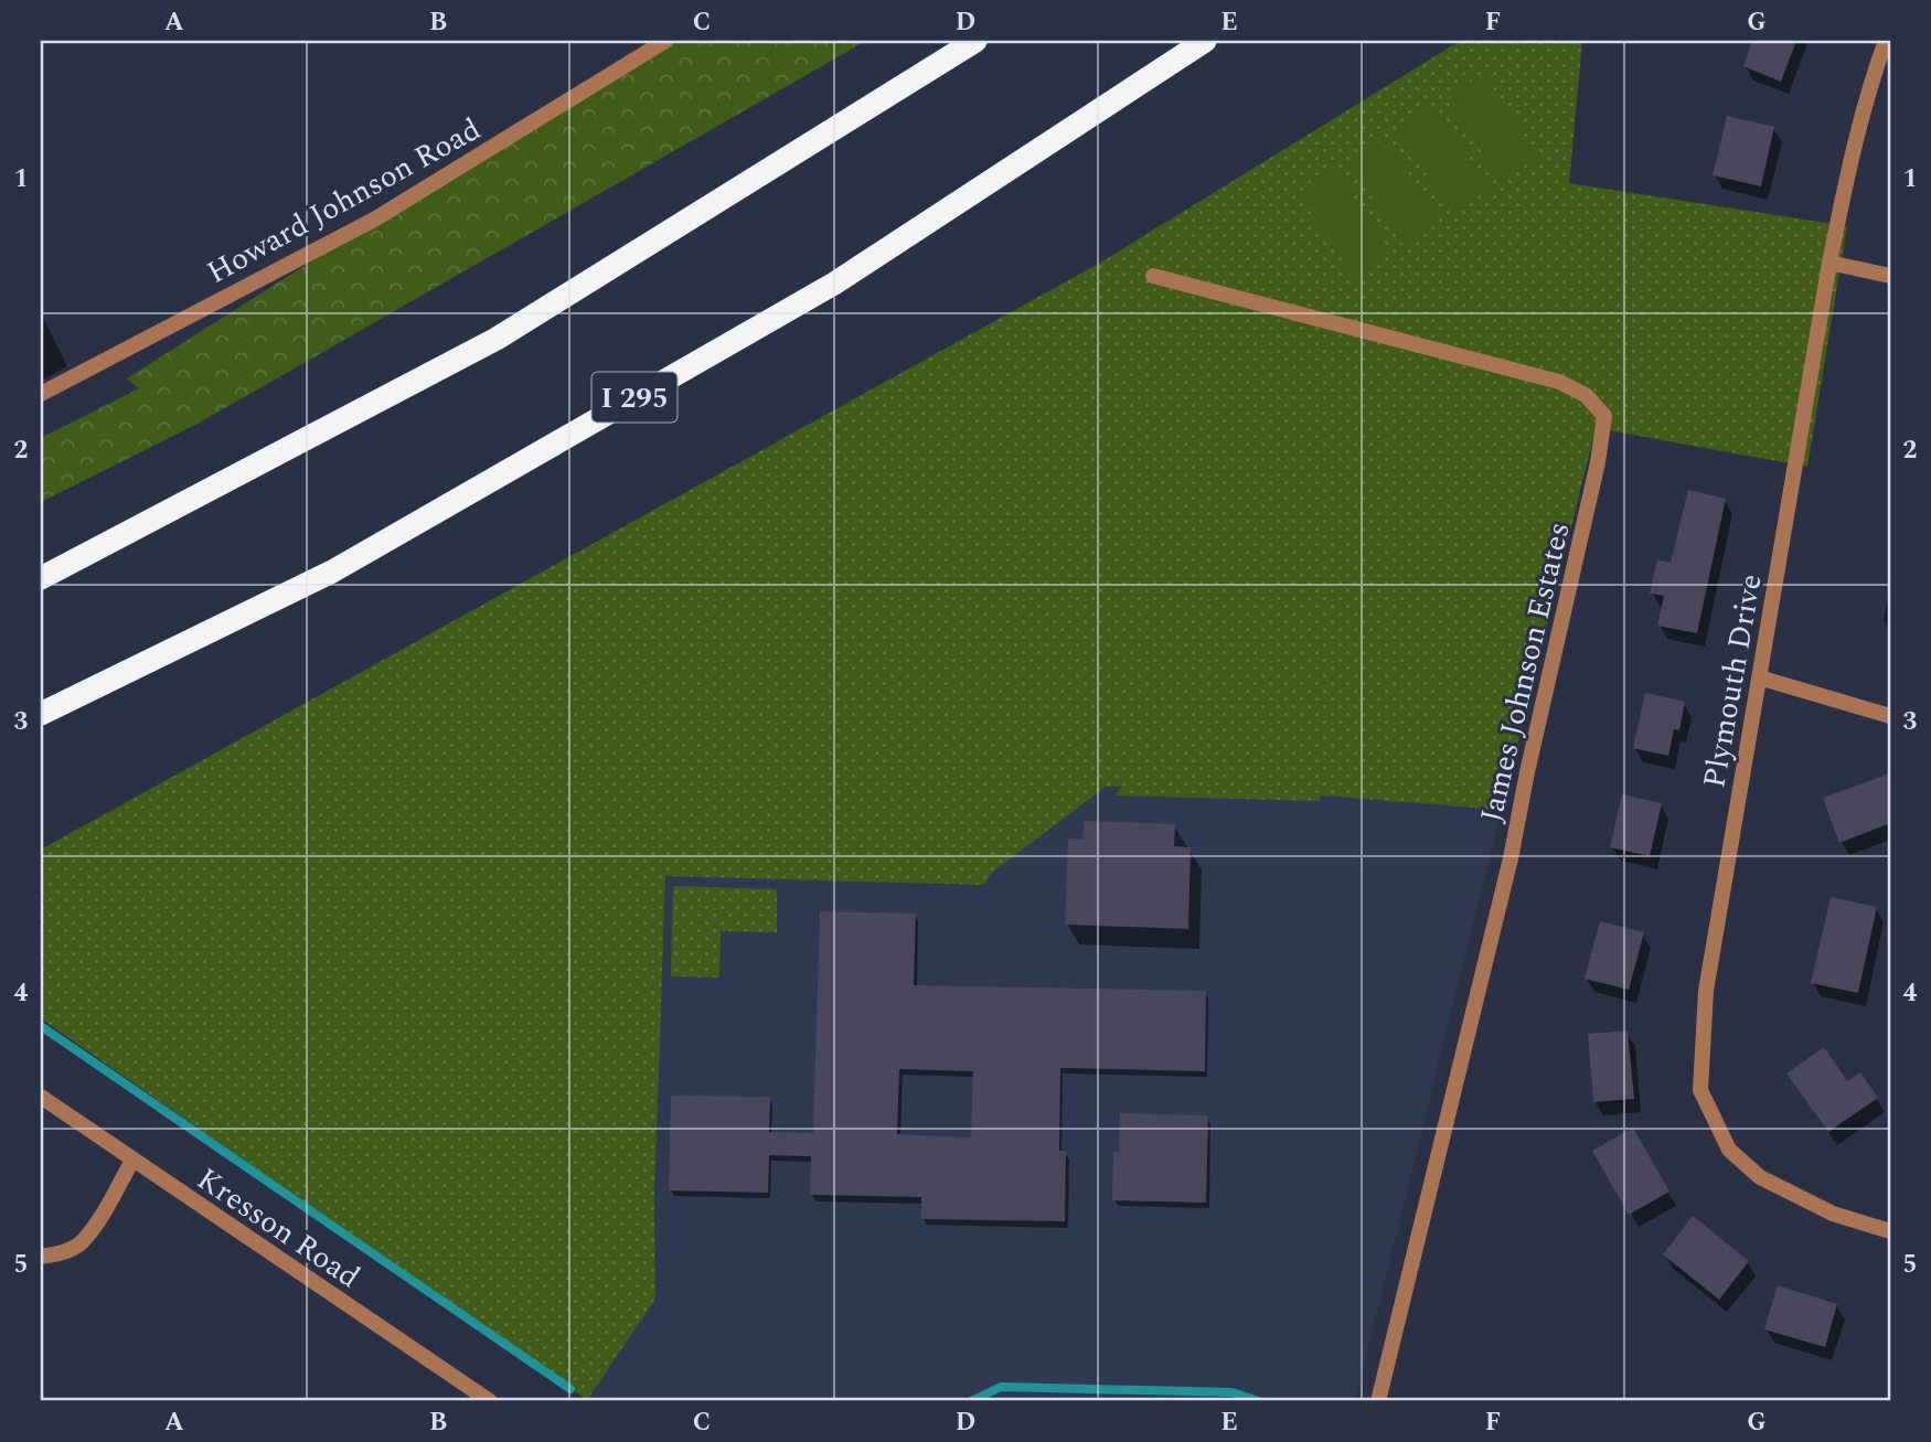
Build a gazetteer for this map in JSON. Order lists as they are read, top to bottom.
{
  "streets": {
    "highway": ["I 295"],
    "street": [
      "Howard Johnson Road",
      "James Johnson Estates",
      "Plymouth Drive",
      "Kresson Road"
    ]
  },
  "grid": {
    "columns": [
      "A",
      "B",
      "C",
      "D",
      "E",
      "F",
      "G"
    ],
    "rows": [
      "1",
      "2",
      "3",
      "4",
      "5"
    ]
  }
}
